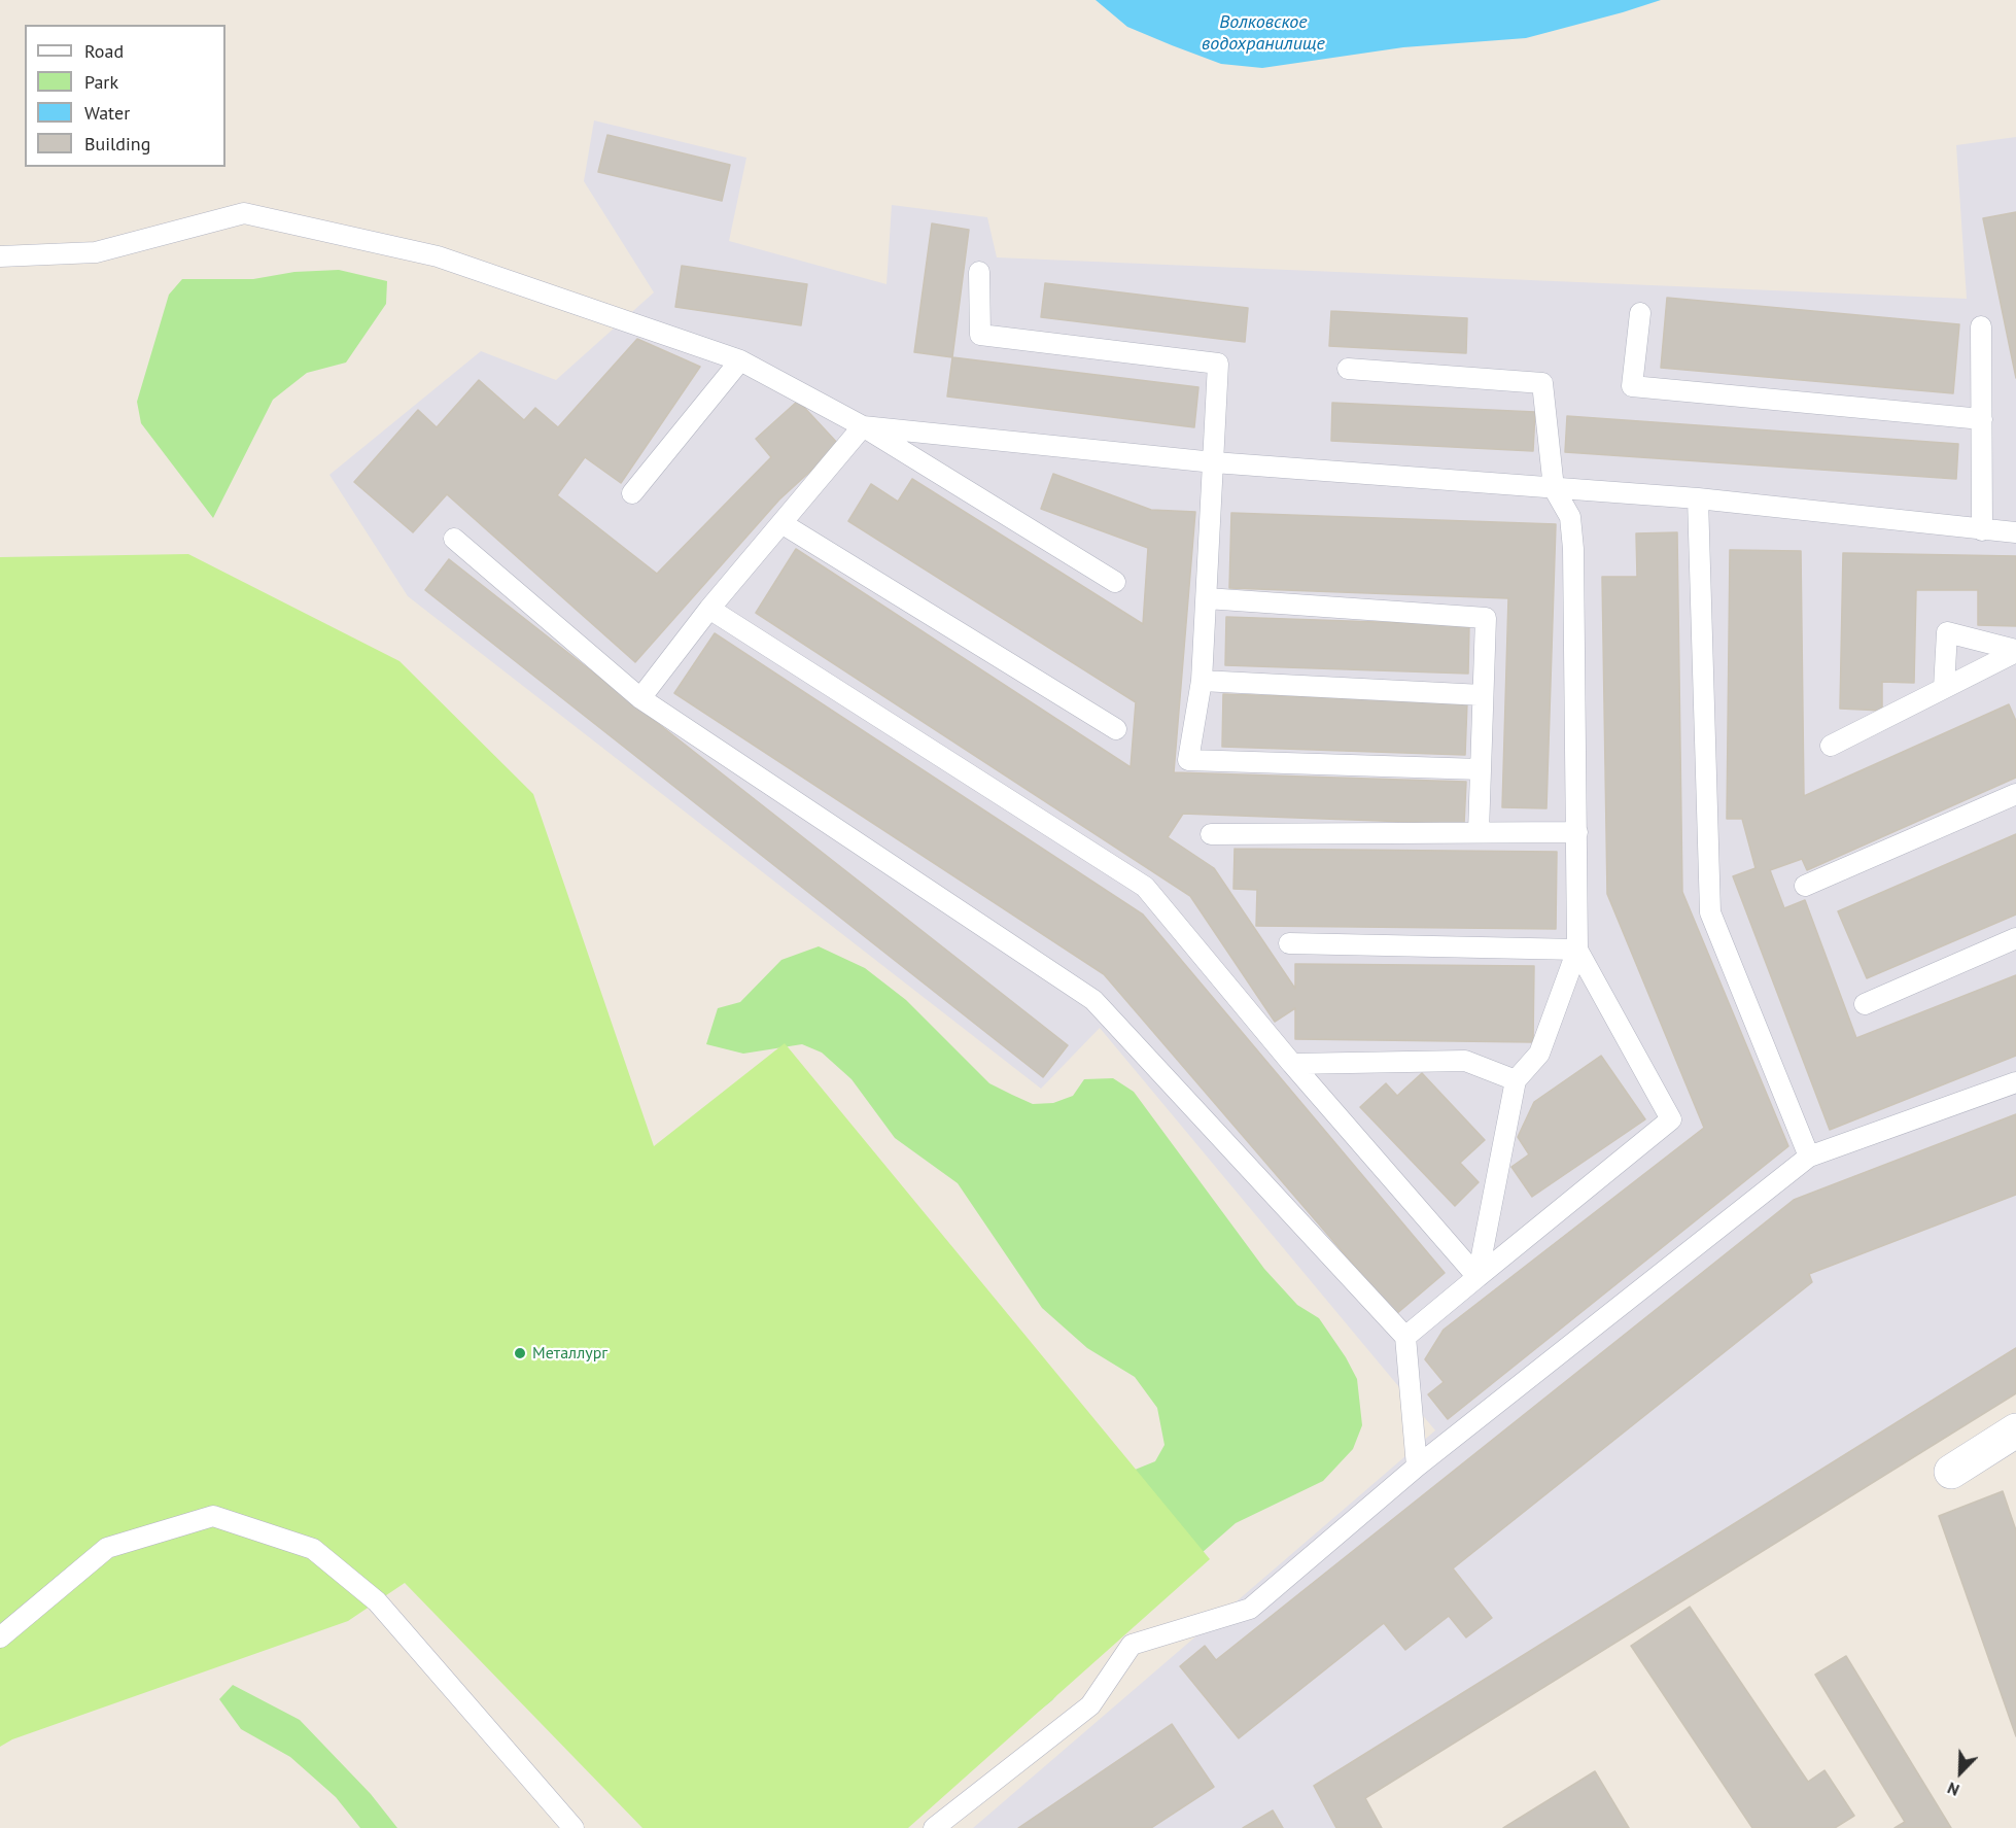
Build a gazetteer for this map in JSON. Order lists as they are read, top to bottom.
{
  "water": ["Волковское водохранилище"],
  "places": ["Металлург"],
  "legend": [
    "Road",
    "Park",
    "Water",
    "Building"
  ],
  "north": "bottom left"
}
